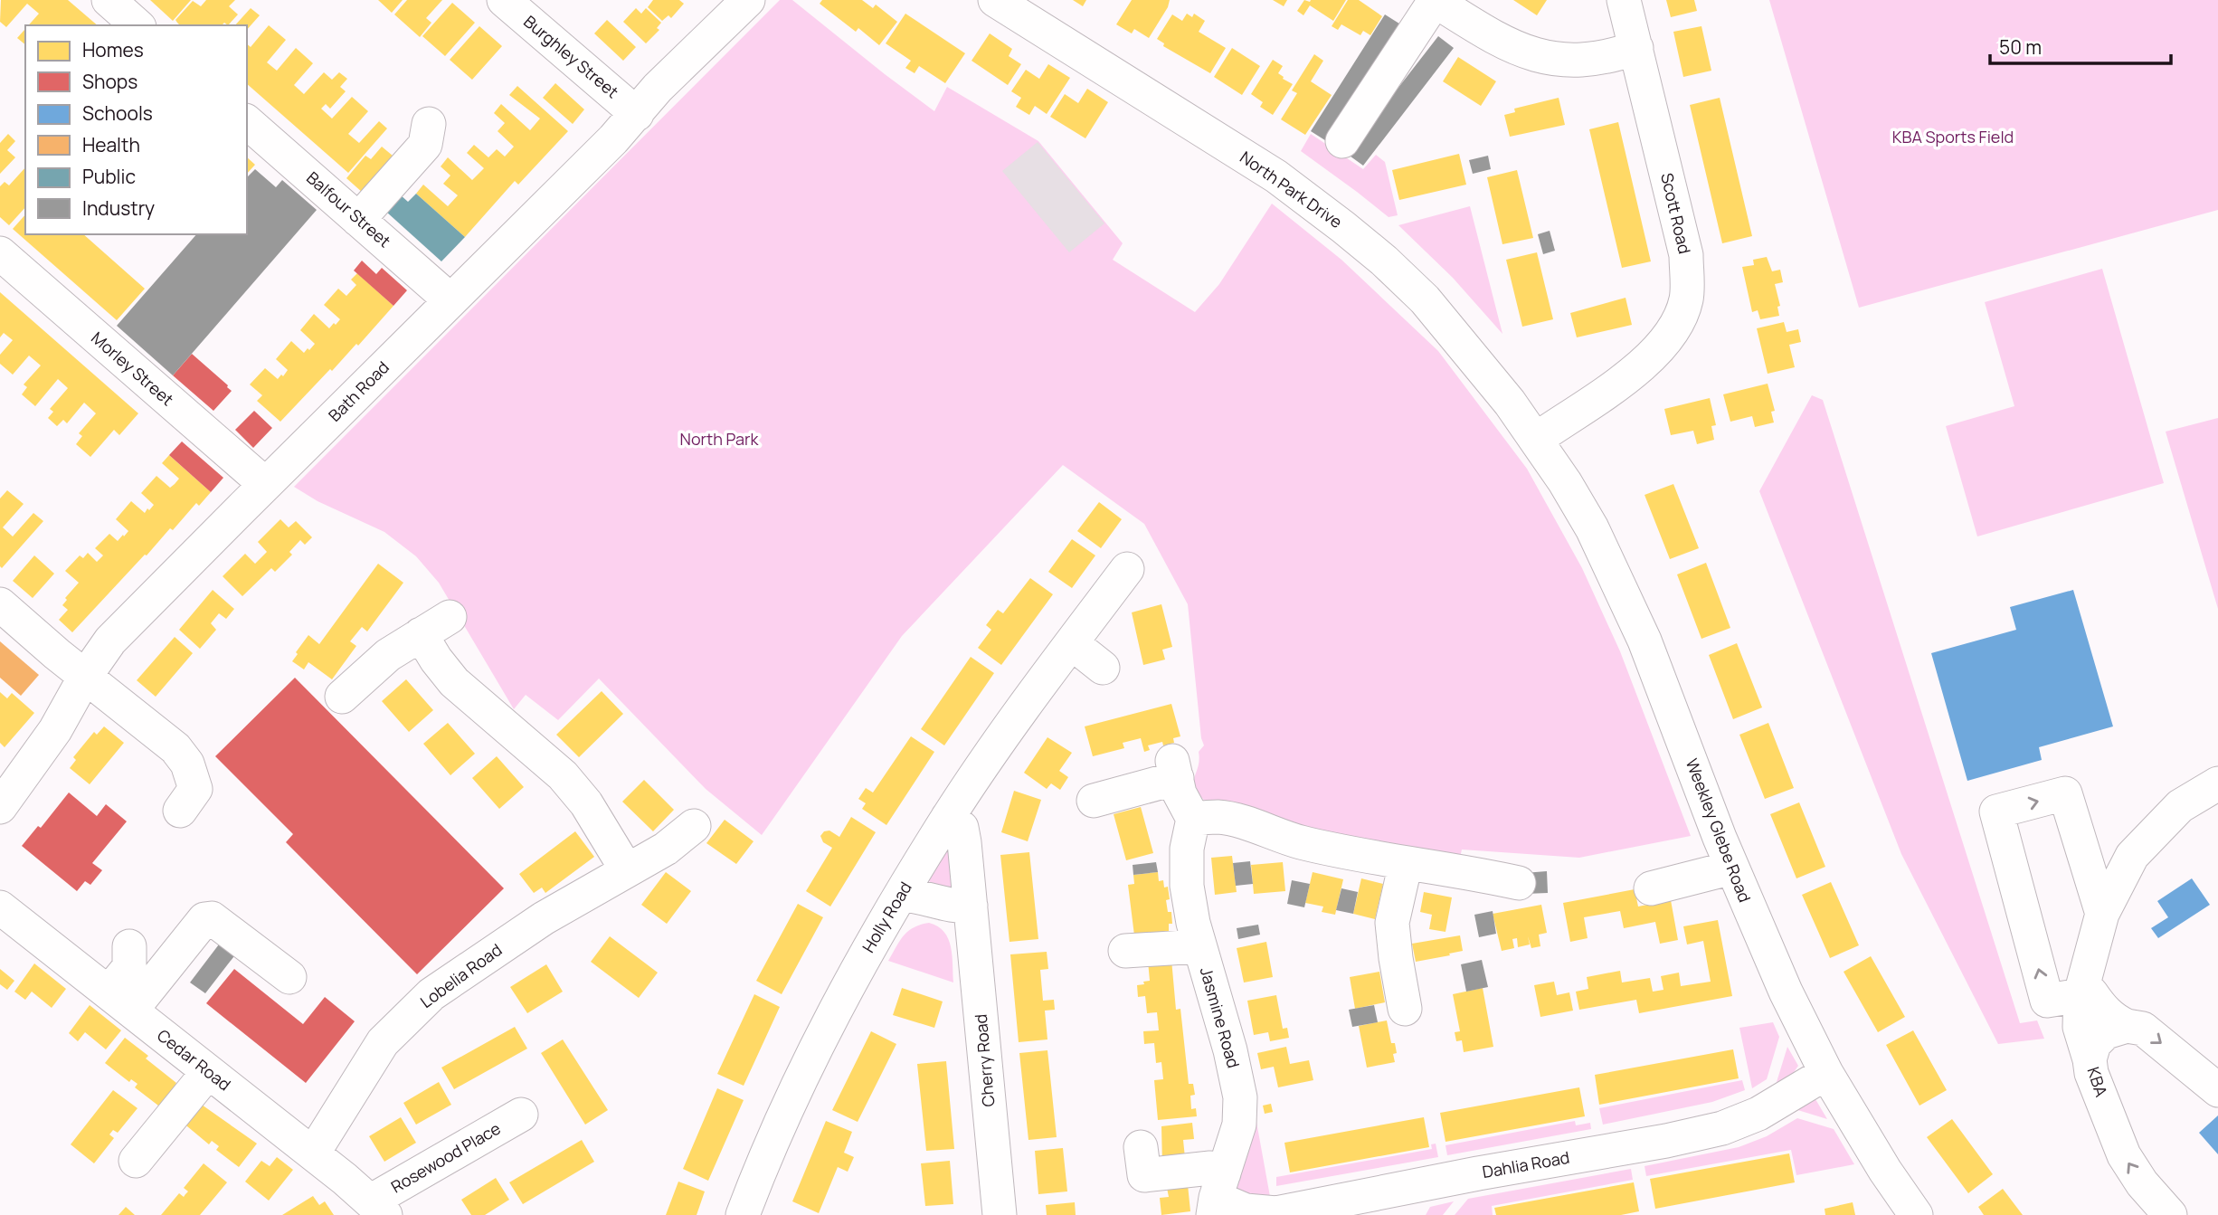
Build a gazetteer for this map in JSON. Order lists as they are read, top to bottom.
{
  "streets": {
    "street": [
      "Burghley Street",
      "North Park Drive",
      "Balfour Street",
      "Scott Road",
      "Morley Street",
      "Bath Road",
      "Weekley Glebe Road",
      "Holly Road",
      "Lobelia Road",
      "Jasmine Road",
      "Cedar Road",
      "Cherry Road",
      "KBA",
      "Rosewood Place",
      "Dahlia Road"
    ]
  },
  "crossings": [
    ["Burghley Street", "Bath Road"],
    ["North Park Drive", "Scott Road"],
    ["North Park Drive", "Weekley Glebe Road"],
    ["Balfour Street", "Bath Road"],
    ["Scott Road", "Weekley Glebe Road"],
    ["Morley Street", "Bath Road"],
    ["Weekley Glebe Road", "Dahlia Road"],
    ["Holly Road", "Cherry Road"],
    ["Lobelia Road", "Cedar Road"],
    ["Jasmine Road", "Dahlia Road"],
    ["Cedar Road", "Rosewood Place"]
  ],
  "one_way": ["KBA"],
  "parks": ["KBA Sports Field", "North Park"],
  "legend": [
    "Homes",
    "Shops",
    "Schools",
    "Health",
    "Public",
    "Industry"
  ],
  "scale_bar": "50 m"
}
